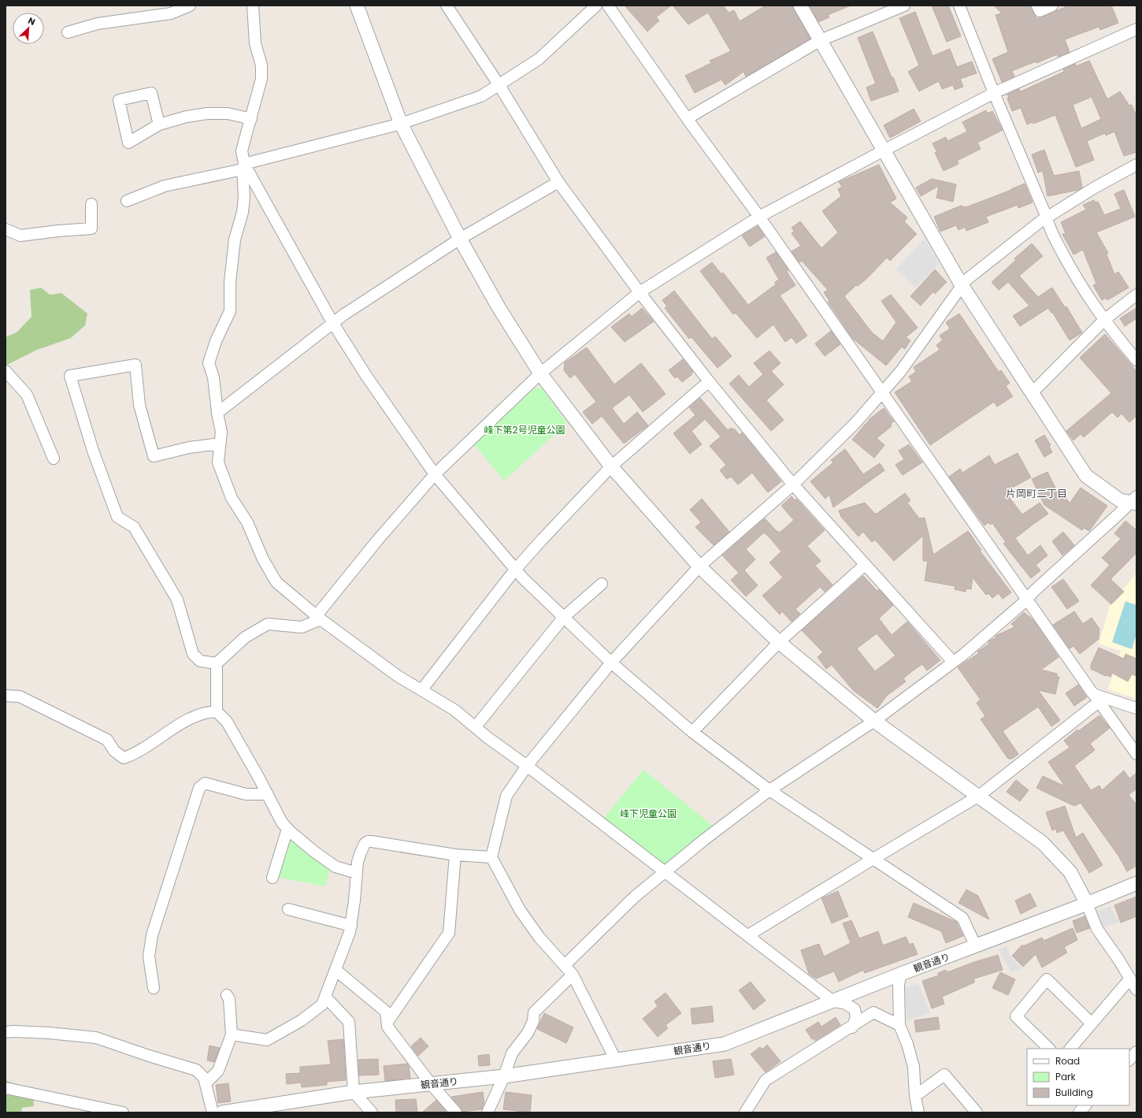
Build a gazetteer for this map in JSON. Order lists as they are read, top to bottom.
{
  "streets": {
    "street": ["観音通り"]
  },
  "districts": ["片岡町二丁目"],
  "parks": ["峰下第2号児童公園", "峰下児童公園"],
  "legend": ["Road", "Park", "Building"],
  "north": "top right"
}
